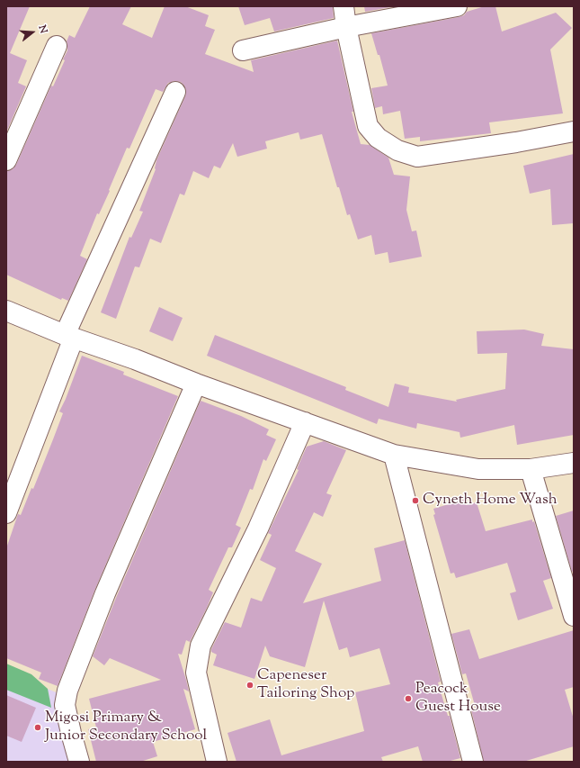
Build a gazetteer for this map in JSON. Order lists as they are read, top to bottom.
{
  "places": [
    "Cyneth Home Wash",
    "Capeneser Tailoring Shop",
    "Peacock Guest House",
    "Migosi Primary & Junior Secondary School"
  ],
  "north": "right"
}
